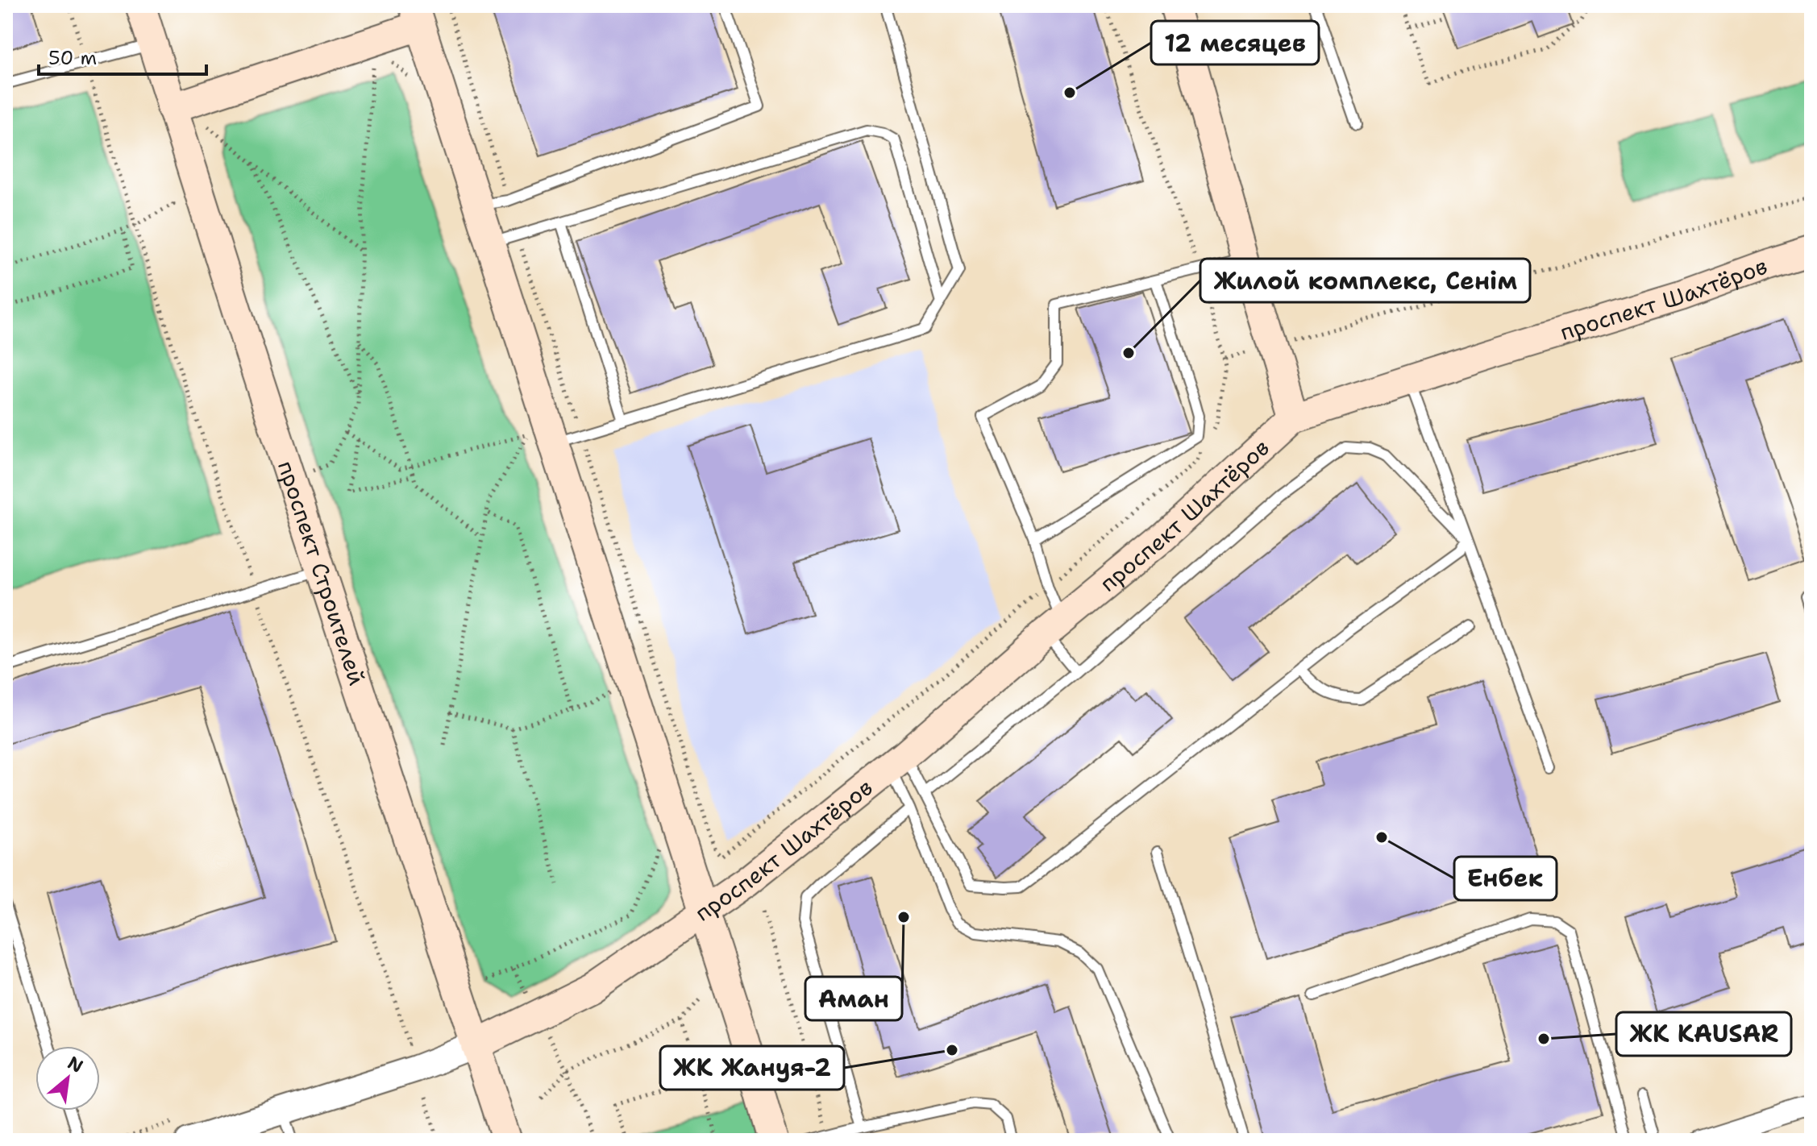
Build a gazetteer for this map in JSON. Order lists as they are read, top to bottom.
{
  "streets": {
    "main road": ["проспект Шахтёров", "проспект Строителей"]
  },
  "crossings": [
    ["проспект Шахтёров", "проспект Строителей"]
  ],
  "places": [
    "12 месяцев",
    "Жилой комплекс, Сенiм",
    "Енбек",
    "Аман",
    "ЖК KAUSAR",
    "ЖК Жануя-2"
  ],
  "scale_bar": "50 m",
  "north": "top right"
}
